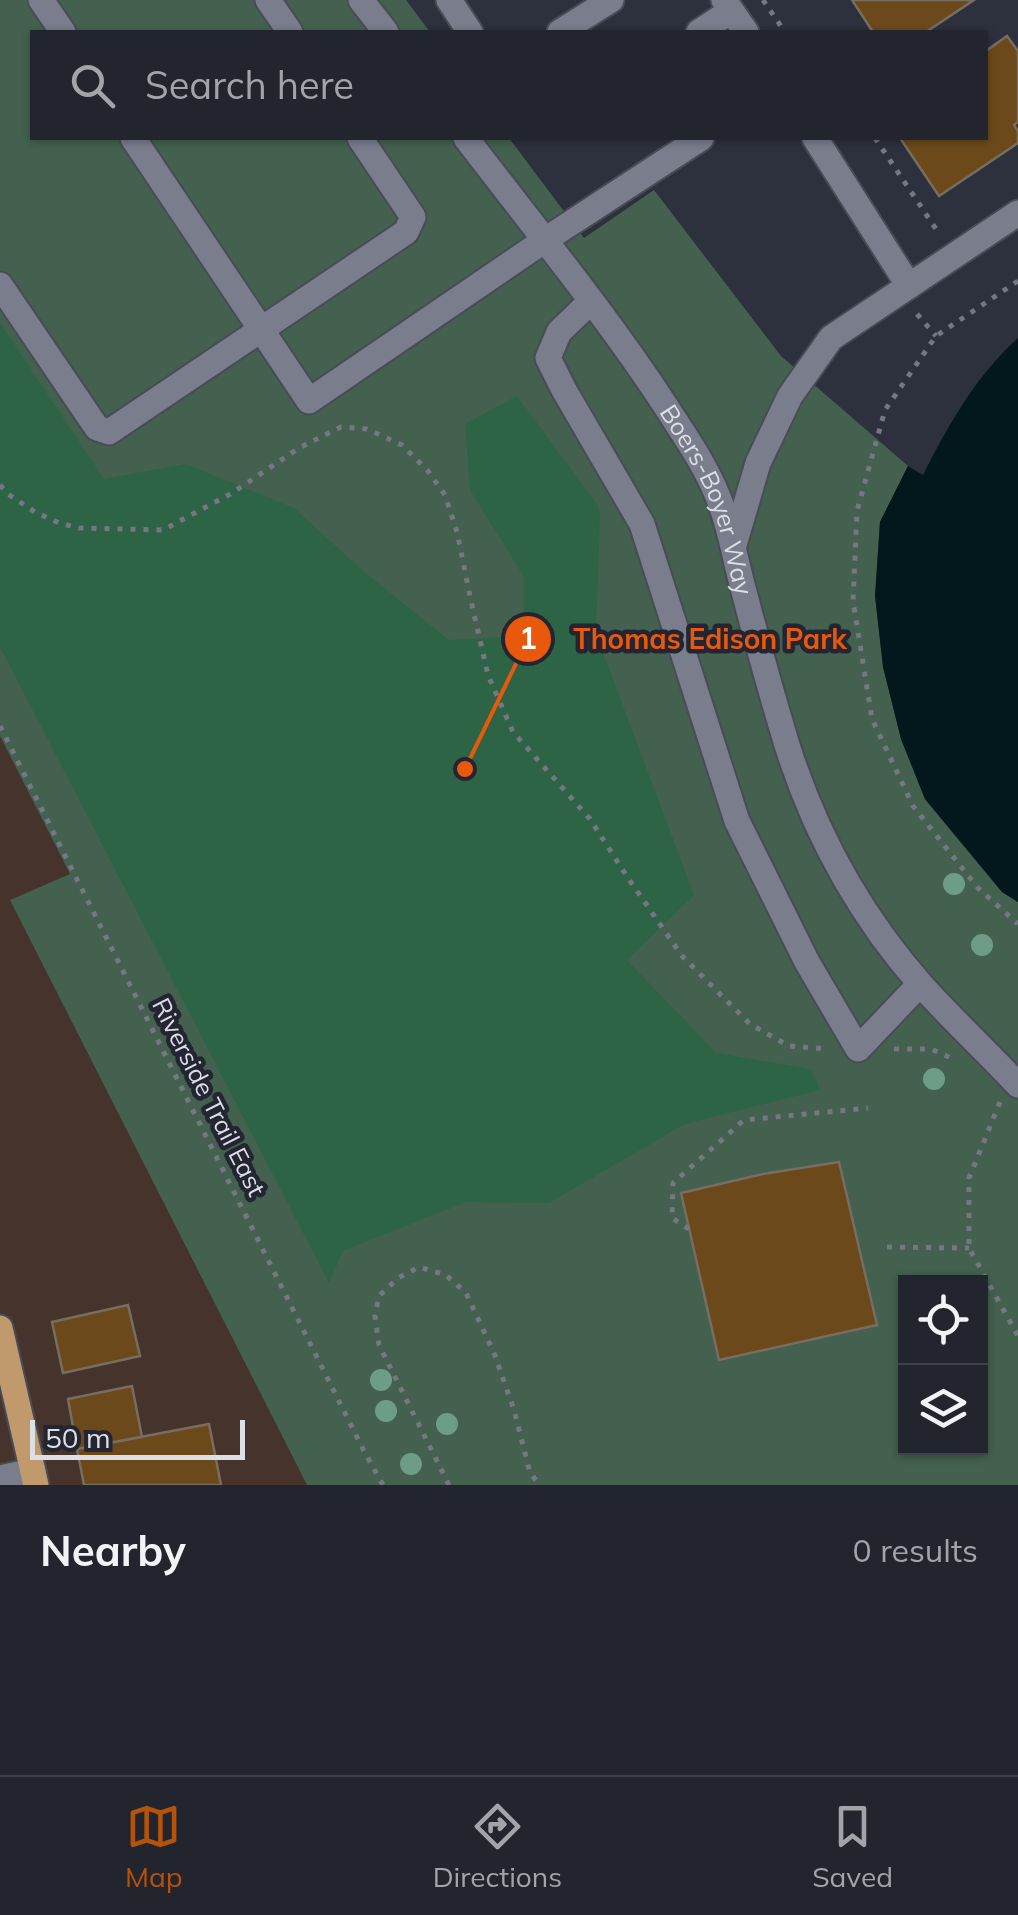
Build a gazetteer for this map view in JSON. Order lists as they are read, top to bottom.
{
  "streets": {
    "street": ["Boers-Boyer Way"],
    "path": ["Riverside Trail East"]
  },
  "places": ["Thomas Edison Park"],
  "scale_bar": "50 m",
  "page": {
    "search": "Search here",
    "scale": "50 m",
    "heading": ["Nearby", "0 results"],
    "nav": ["Map", "Directions", "Saved"]
  }
}
